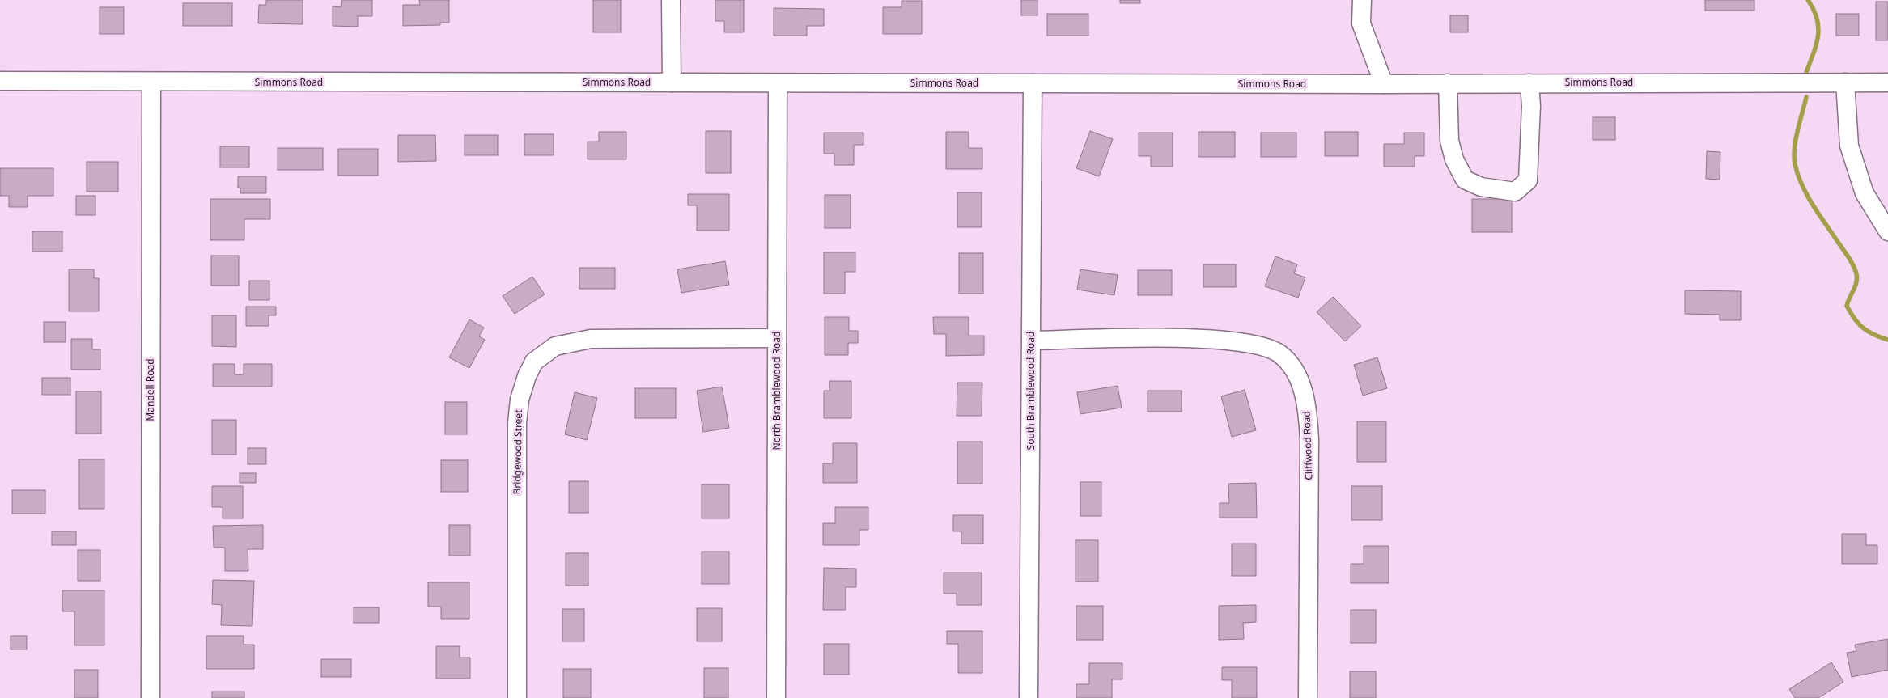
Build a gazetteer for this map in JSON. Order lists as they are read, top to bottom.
{
  "streets": {
    "street": [
      "Simmons Road",
      "Mandell Road",
      "North Bramblewood Road",
      "South Bramblewood Road",
      "Cliffwood Road",
      "Bridgewood Street"
    ]
  },
  "crossings": [
    ["Simmons Road", "Mandell Road"],
    ["Simmons Road", "North Bramblewood Road"],
    ["Simmons Road", "South Bramblewood Road"],
    ["North Bramblewood Road", "Bridgewood Street"],
    ["South Bramblewood Road", "Cliffwood Road"]
  ]
}
